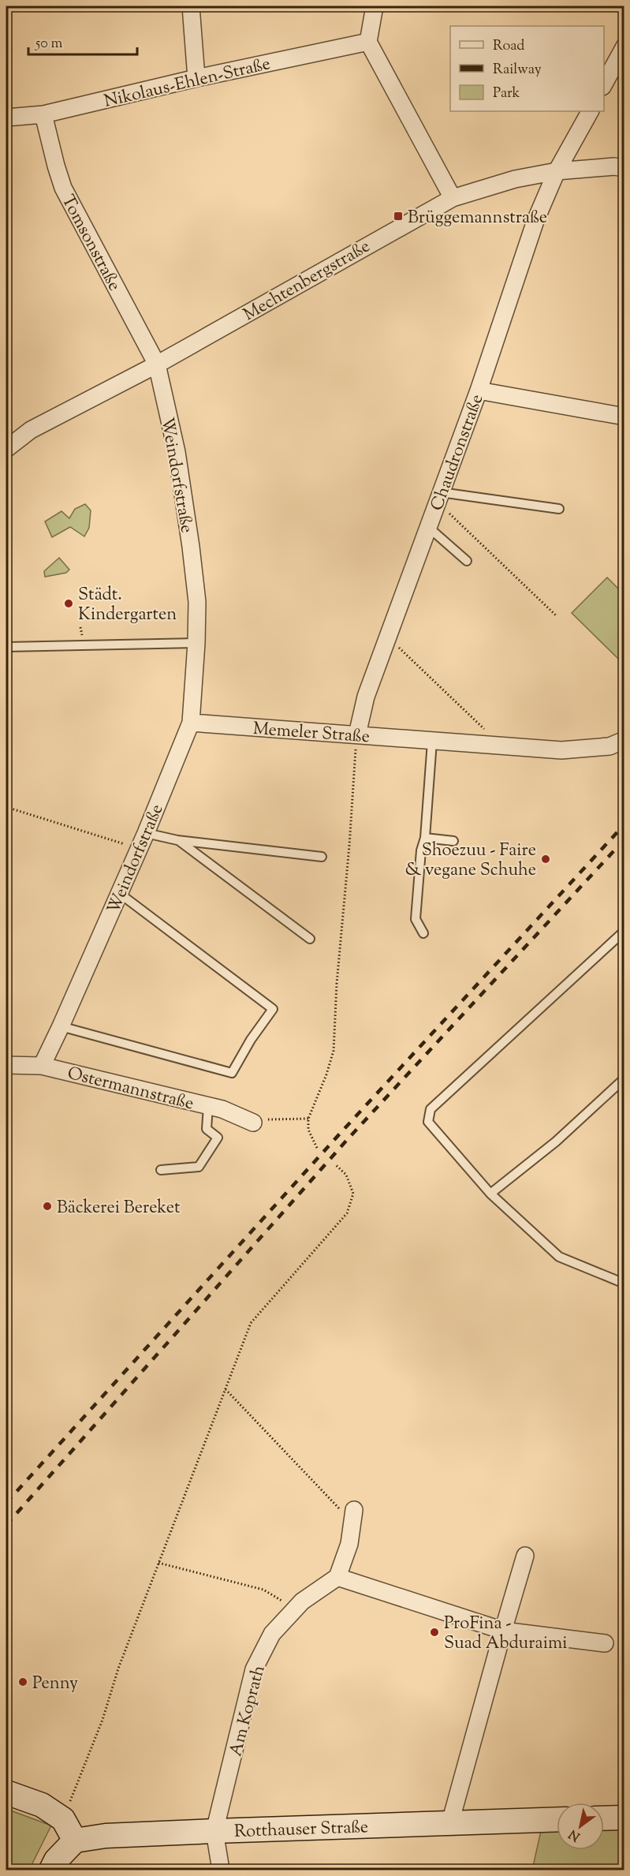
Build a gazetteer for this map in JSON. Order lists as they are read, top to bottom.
{
  "streets": {
    "main road": ["Rotthauser Straße"],
    "street": [
      "Nikolaus-Ehlen-Straße",
      "Tomsonstraße",
      "Mechtenbergstraße",
      "Chaudronstraße",
      "Weindorfstraße",
      "Memeler Straße",
      "Ostermannstraße",
      "Am Koprath"
    ]
  },
  "crossings": [
    ["Nikolaus-Ehlen-Straße", "Tomsonstraße"],
    ["Tomsonstraße", "Mechtenbergstraße"],
    ["Tomsonstraße", "Weindorfstraße"],
    ["Mechtenbergstraße", "Chaudronstraße"],
    ["Mechtenbergstraße", "Weindorfstraße"],
    ["Chaudronstraße", "Memeler Straße"],
    ["Weindorfstraße", "Memeler Straße"],
    ["Weindorfstraße", "Ostermannstraße"],
    ["Am Koprath", "Rotthauser Straße"]
  ],
  "places": {
    "transit": ["Brüggemannstraße"],
    "other": [
      "Städt. Kindergarten",
      "Shoezuu - Faire & vegane Schuhe",
      "Bäckerei Bereket",
      "ProFina - Suad Abduraimi",
      "Penny"
    ]
  },
  "legend": ["Road", "Railway", "Park"],
  "scale_bar": "50 m",
  "north": "bottom left"
}
